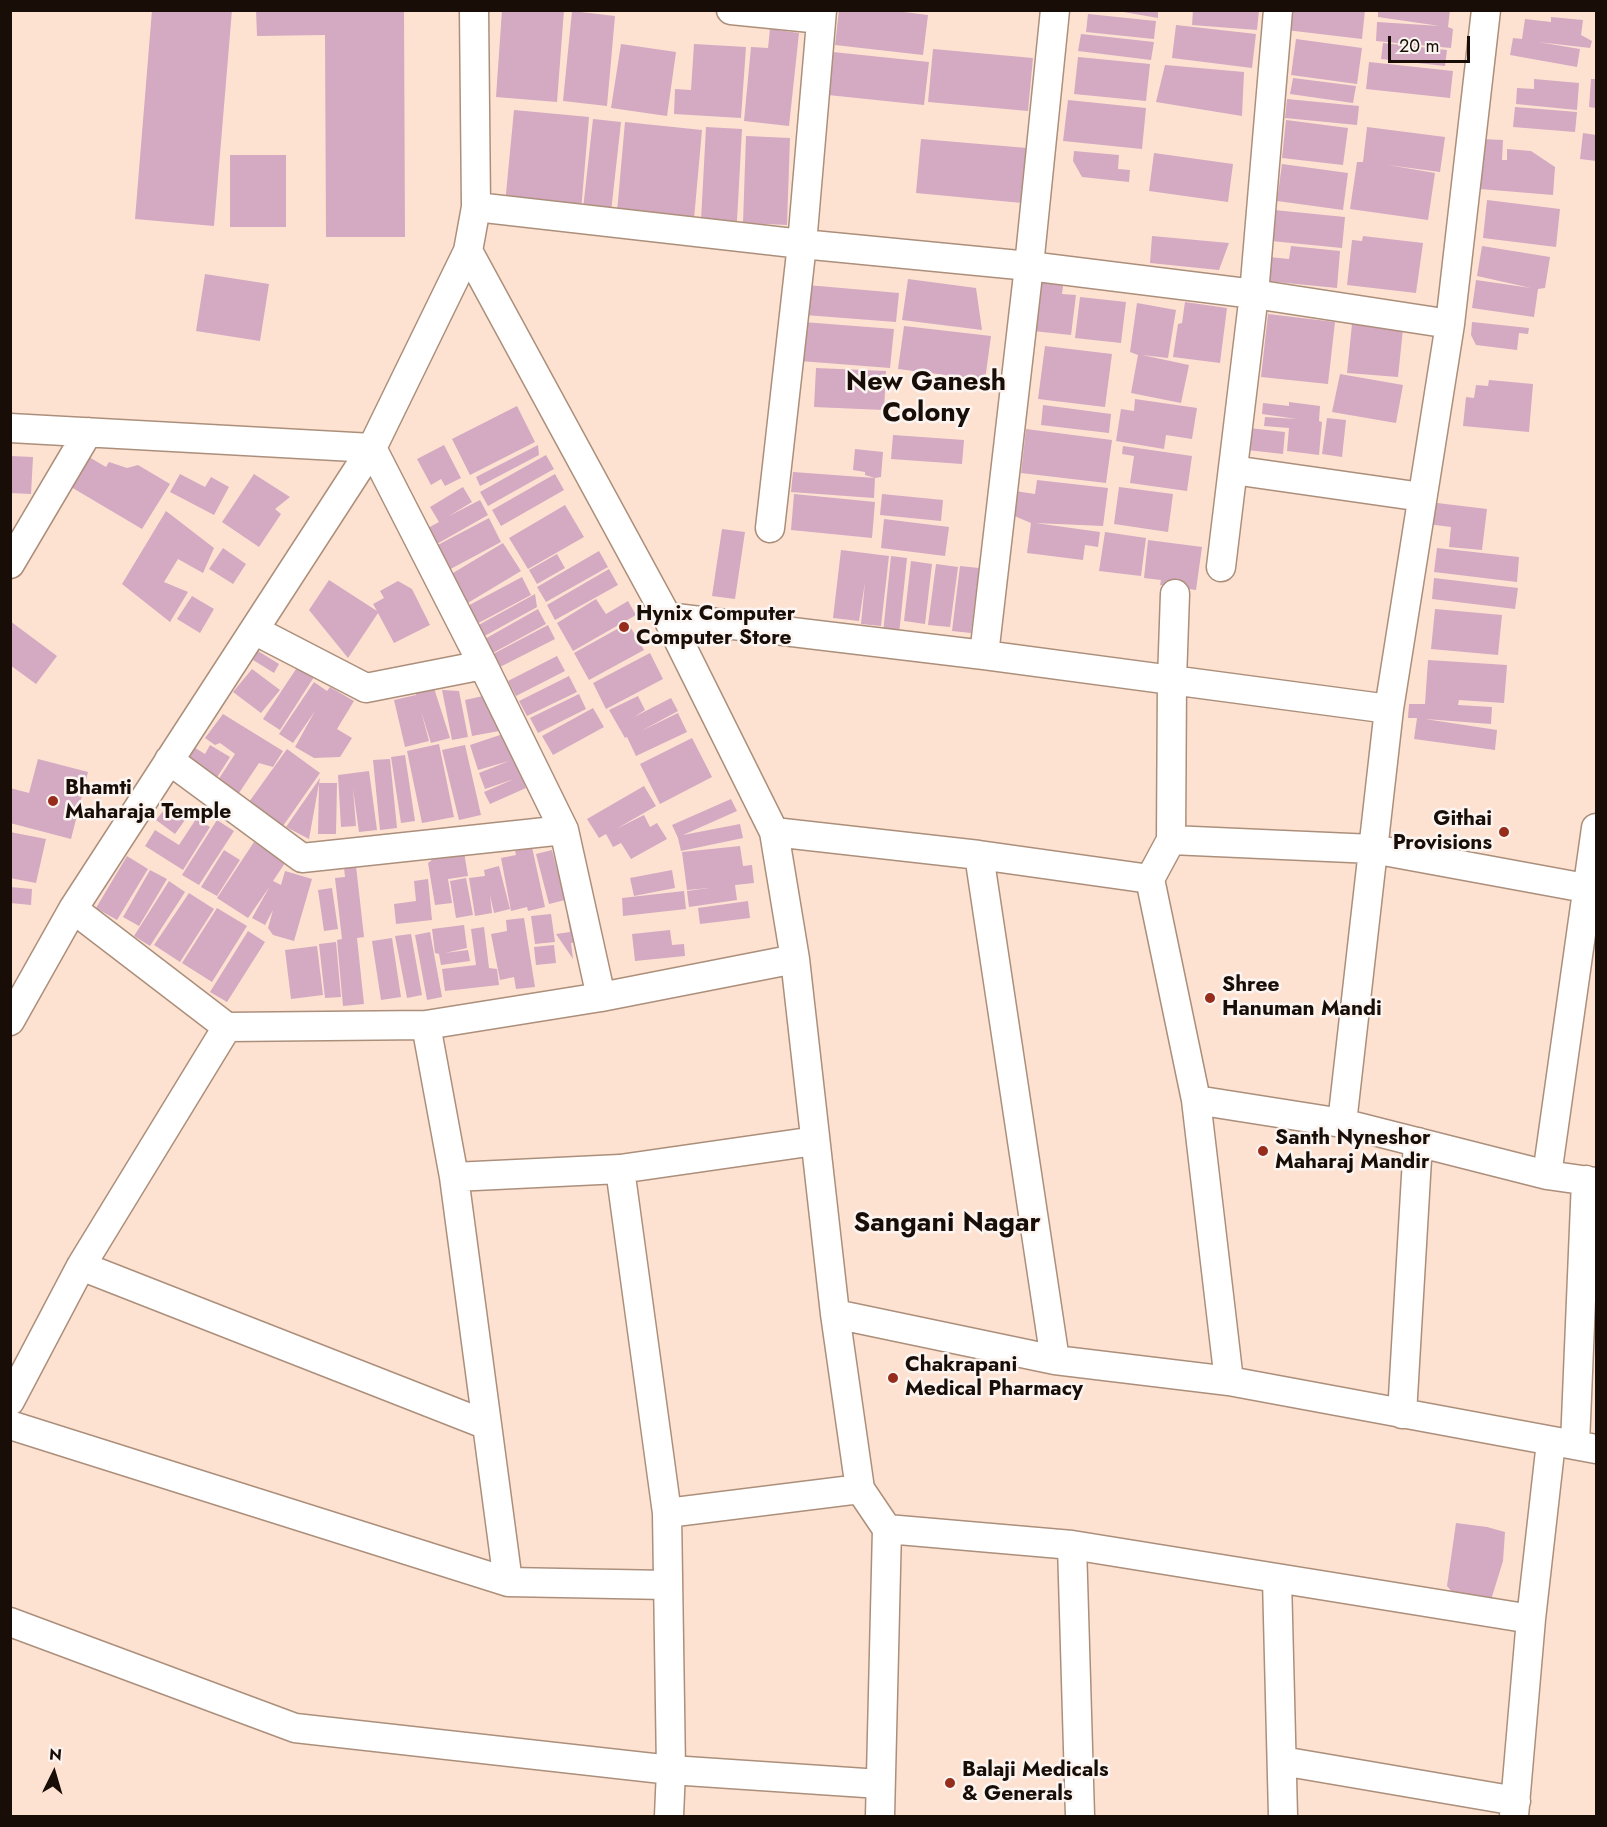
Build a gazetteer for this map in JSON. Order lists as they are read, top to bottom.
{
  "districts": ["New Ganesh Colony", "Sangani Nagar"],
  "places": [
    "Hynix Computer Computer Store",
    "Bhamti Maharaja Temple",
    "Githai Provisions",
    "Shree Hanuman Mandi",
    "Santh Nyneshor Maharaj Mandir",
    "Chakrapani Medical Pharmacy",
    "Balaji Medicals & Generals"
  ],
  "scale_bar": "20 m",
  "north": "top"
}
